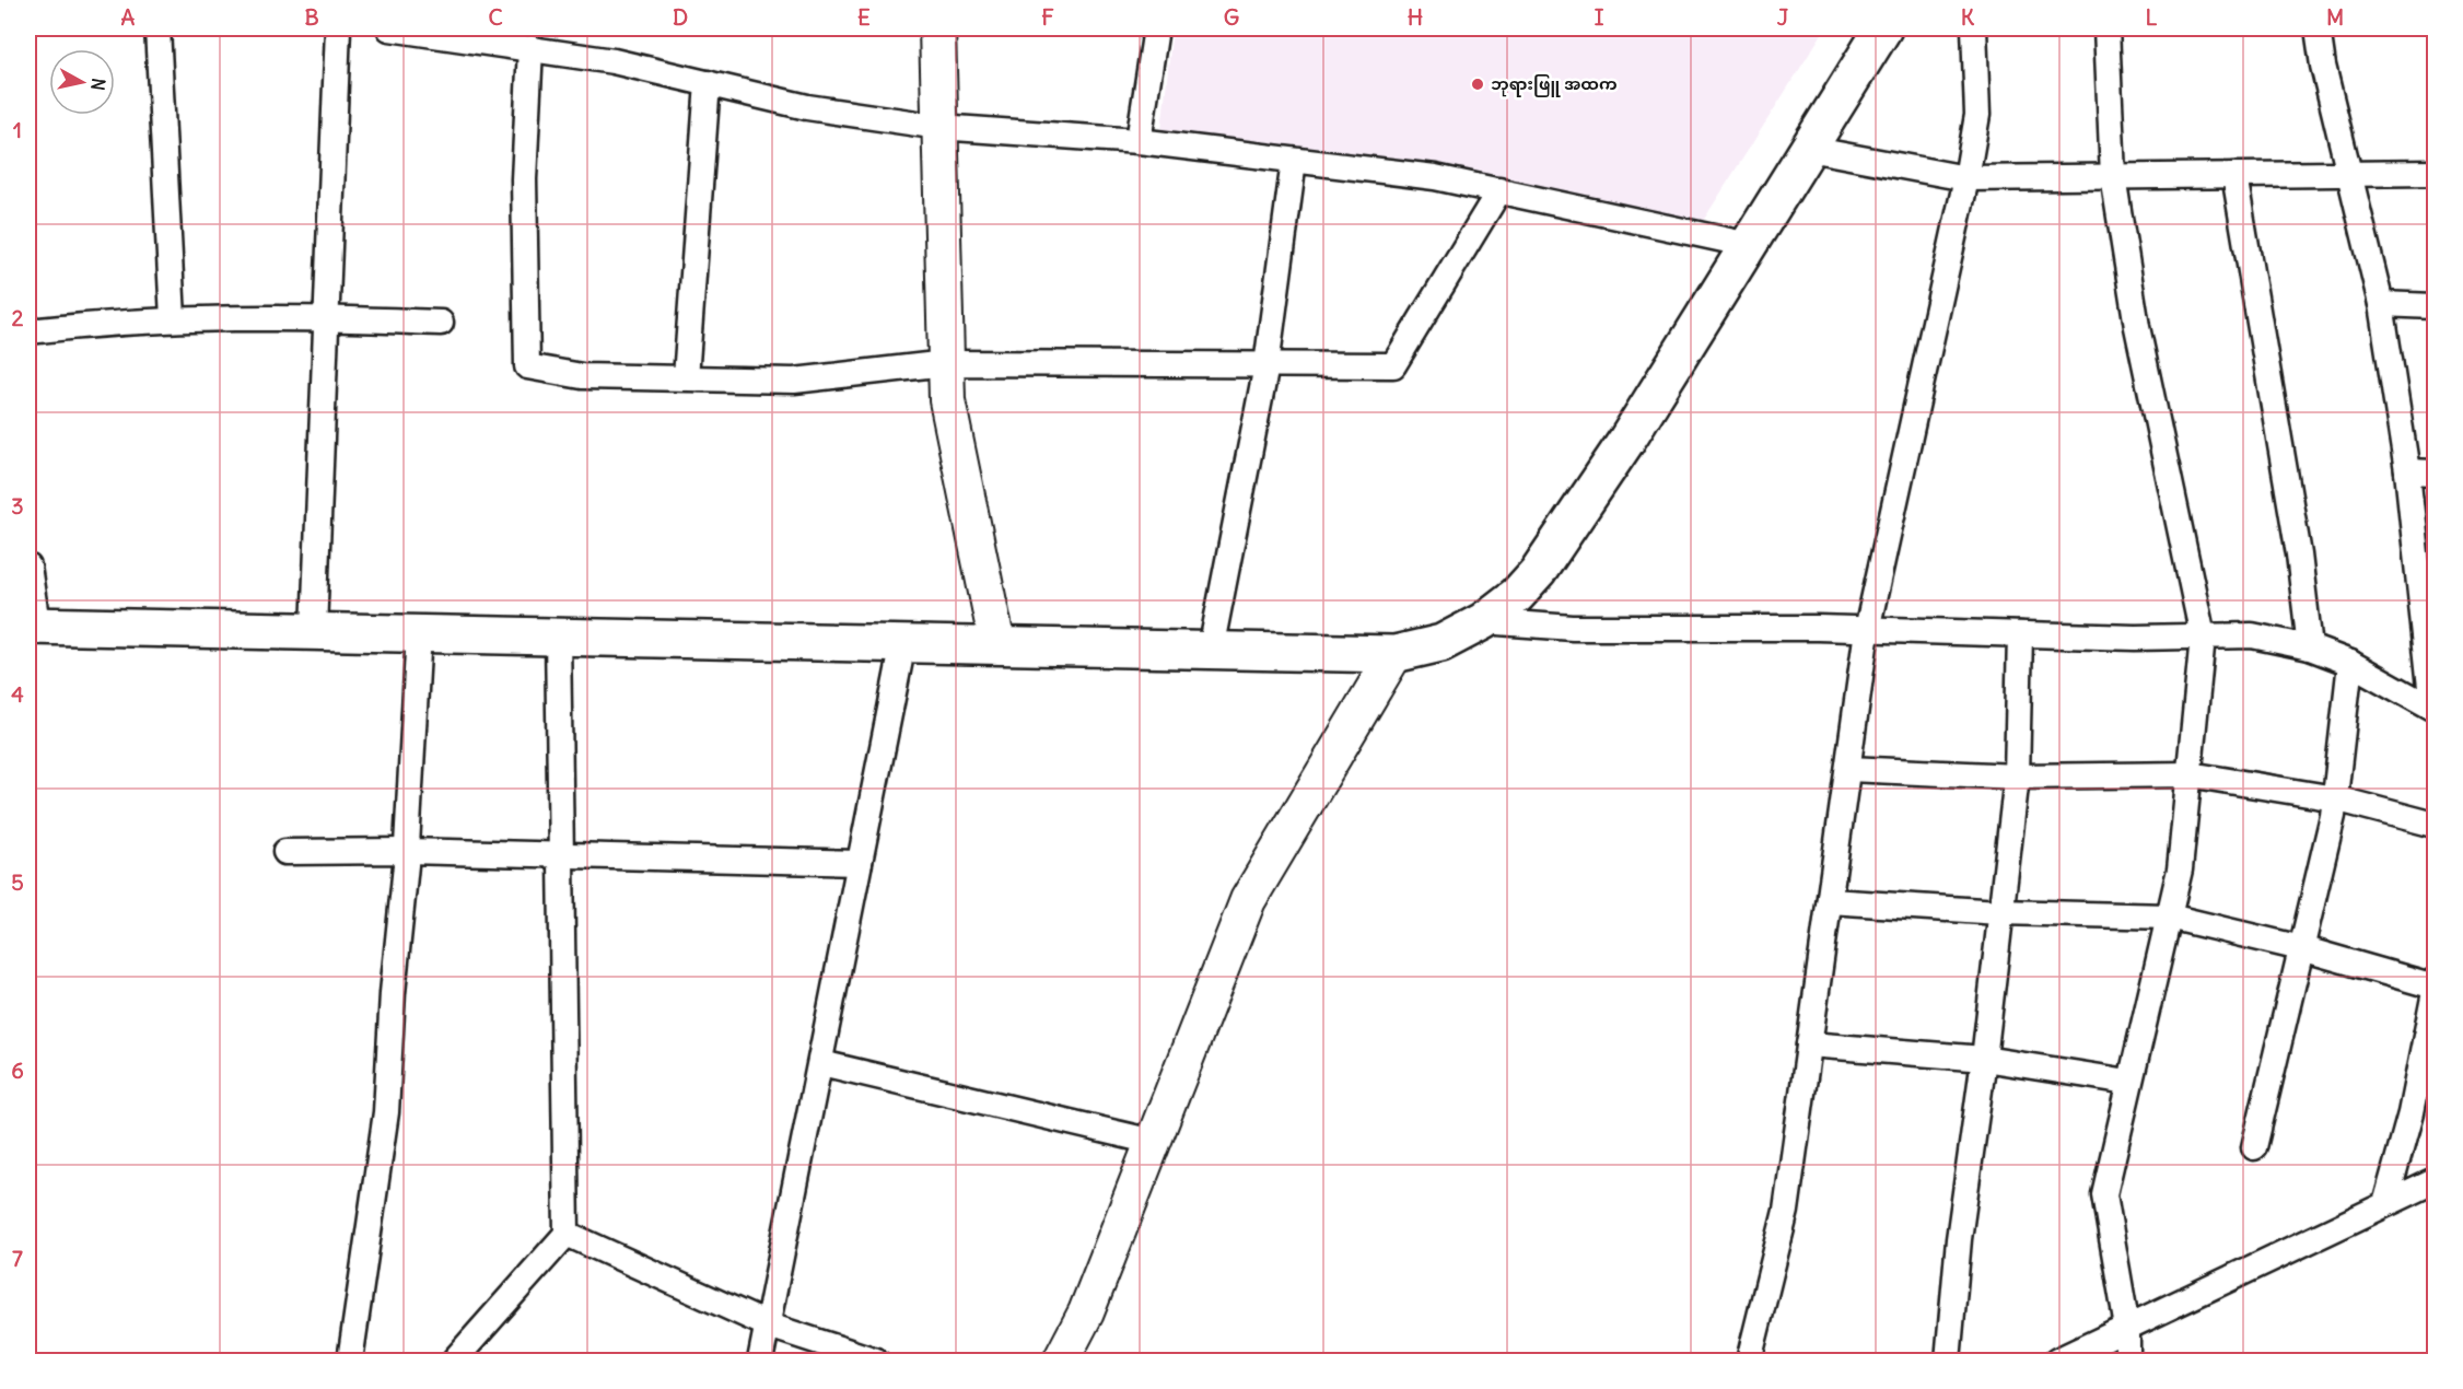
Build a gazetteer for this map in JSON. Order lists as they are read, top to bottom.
{
  "places": ["ဘုရားဖြူ အထက"],
  "north": "right",
  "grid": {
    "columns": [
      "A",
      "B",
      "C",
      "D",
      "E",
      "F",
      "G",
      "H",
      "I",
      "J",
      "K",
      "L",
      "M"
    ],
    "rows": [
      "1",
      "2",
      "3",
      "4",
      "5",
      "6",
      "7"
    ]
  }
}
